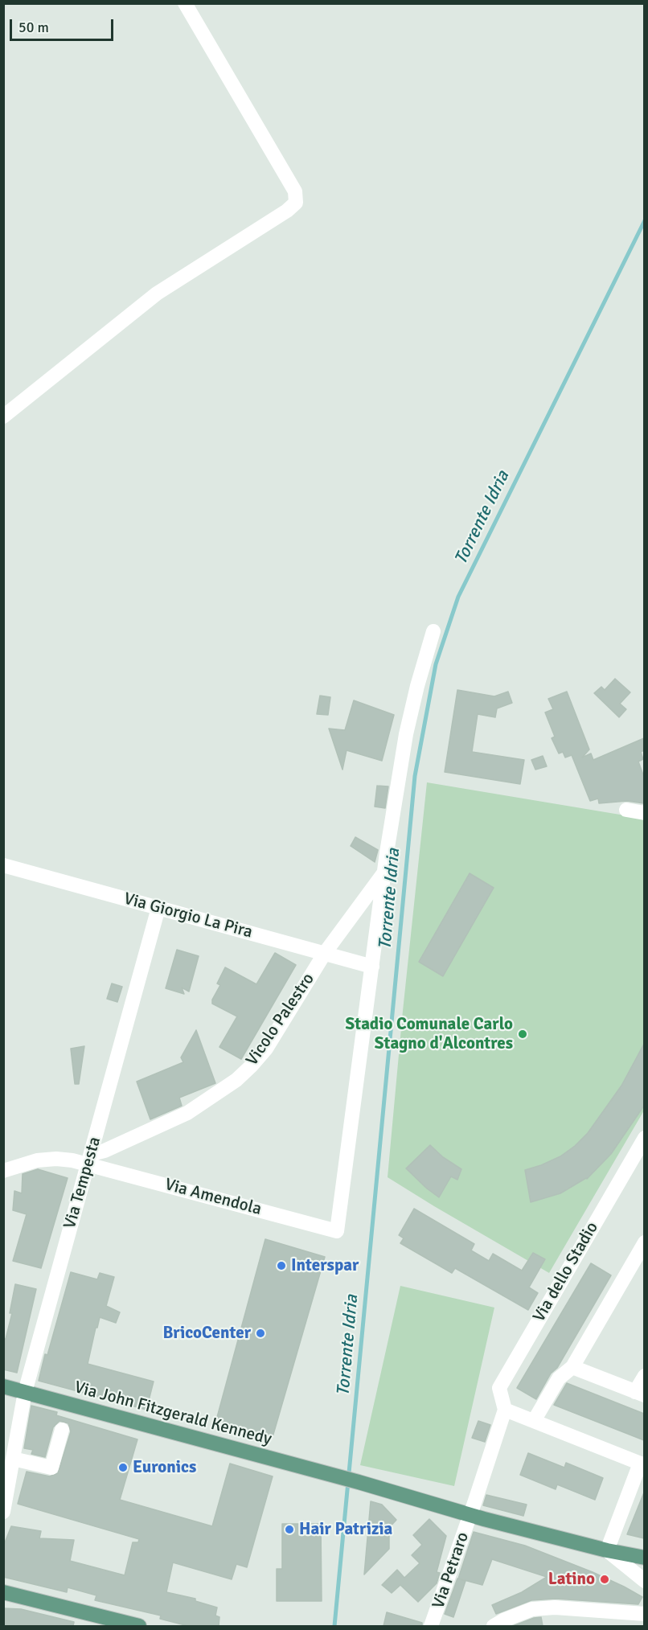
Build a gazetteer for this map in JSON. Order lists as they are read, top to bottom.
{
  "streets": {
    "main road": ["Via John Fitzgerald Kennedy"],
    "street": [
      "Via Giorgio La Pira",
      "Vicolo Palestro",
      "Via Tempesta",
      "Via Amendola",
      "Via dello Stadio",
      "Via Petraro"
    ]
  },
  "crossings": [
    ["Via Giorgio La Pira", "Vicolo Palestro"],
    ["Via Giorgio La Pira", "Via Tempesta"],
    ["Via Giorgio La Pira", "Via Amendola"],
    ["Vicolo Palestro", "Via Tempesta"],
    ["Vicolo Palestro", "Via Amendola"],
    ["Via Tempesta", "Via Amendola"],
    ["Via Tempesta", "Via John Fitzgerald Kennedy"],
    ["Via dello Stadio", "Via Petraro"],
    ["Via John Fitzgerald Kennedy", "Via Petraro"]
  ],
  "water": ["Torrente Idria"],
  "places": [
    "Stadio Comunale Carlo Stagno d'Alcontres",
    "Interspar",
    "BricoCenter",
    "Euronics",
    "Hair Patrizia",
    "Latino"
  ],
  "scale_bar": "50 m"
}
